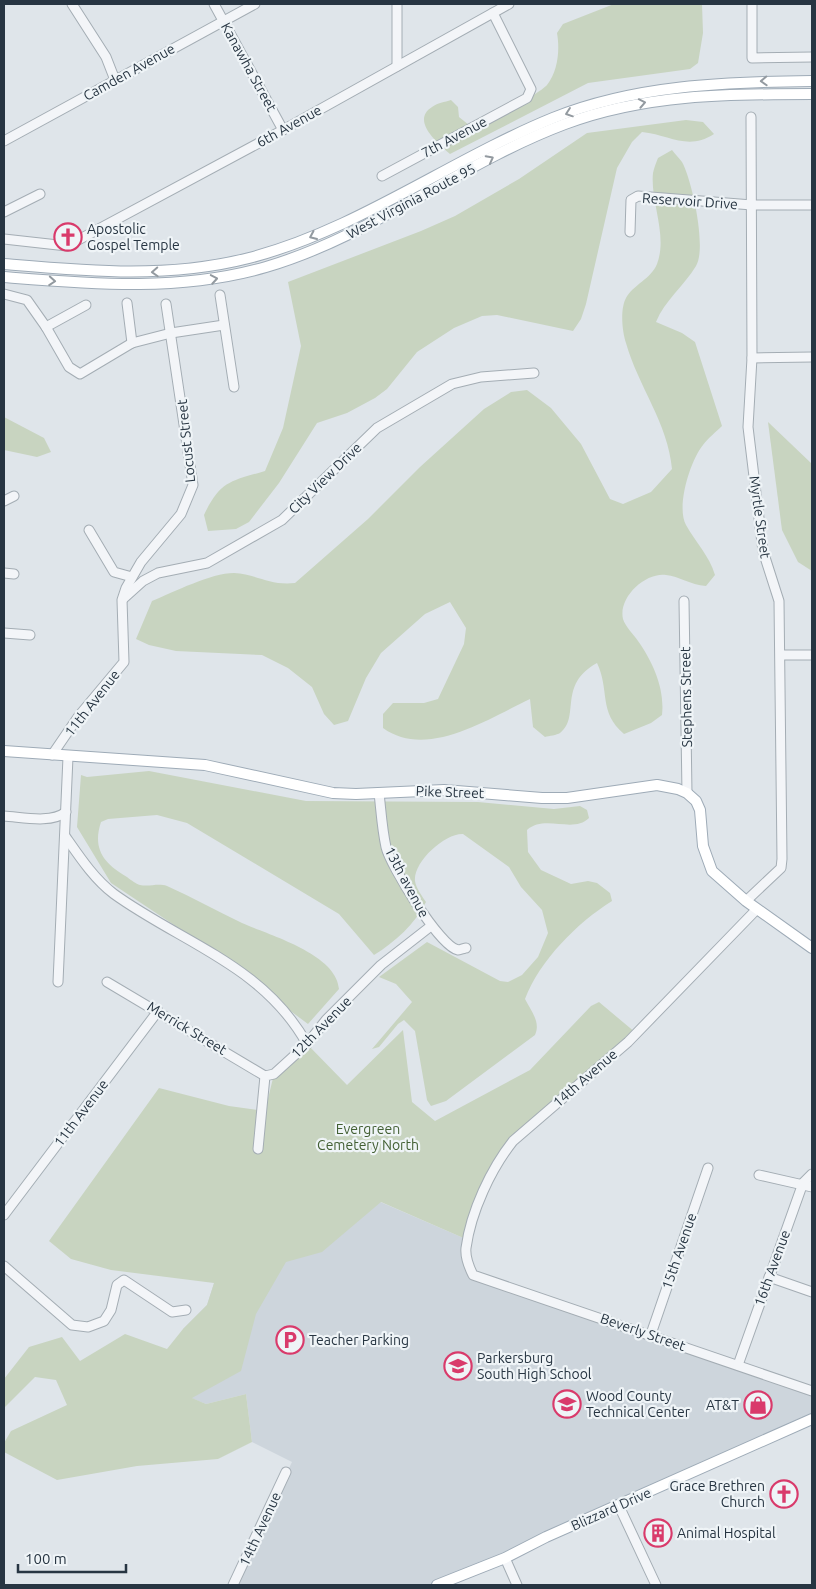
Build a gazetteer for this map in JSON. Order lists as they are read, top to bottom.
{
  "streets": {
    "main road": ["West Virginia Route 95", "Pike Street", "Blizzard Drive"],
    "street": [
      "Kanawha Street",
      "Camden Avenue",
      "6th Avenue",
      "7th Avenue",
      "Reservoir Drive",
      "Locust Street",
      "City View Drive",
      "Myrtle Street",
      "Stephens Street",
      "11th Avenue",
      "13th avenue",
      "12th Avenue",
      "Merrick Street",
      "14th Avenue",
      "15th Avenue",
      "16th Avenue",
      "Beverly Street"
    ]
  },
  "crossings": [
    ["Kanawha Street", "Camden Avenue"],
    ["Kanawha Street", "6th Avenue"],
    ["6th Avenue", "7th Avenue"],
    ["Reservoir Drive", "Myrtle Street"],
    ["Locust Street", "11th Avenue"],
    ["City View Drive", "11th Avenue"],
    ["Stephens Street", "Pike Street"],
    ["11th Avenue", "Pike Street"],
    ["11th Avenue", "Merrick Street"],
    ["Pike Street", "13th avenue"],
    ["13th avenue", "12th Avenue"],
    ["12th Avenue", "Merrick Street"],
    ["14th Avenue", "Beverly Street"],
    ["15th Avenue", "Beverly Street"],
    ["16th Avenue", "Beverly Street"]
  ],
  "parks": ["Evergreen Cemetery North"],
  "places": {
    "church": ["Apostolic Gospel Temple", "Grace Brethren Church"],
    "parking": ["Teacher Parking"],
    "school or university": ["Parkersburg South High School", "Wood County Technical Center"],
    "shop": ["AT&T"],
    "building": ["Animal Hospital"]
  },
  "scale_bar": "100 m"
}
